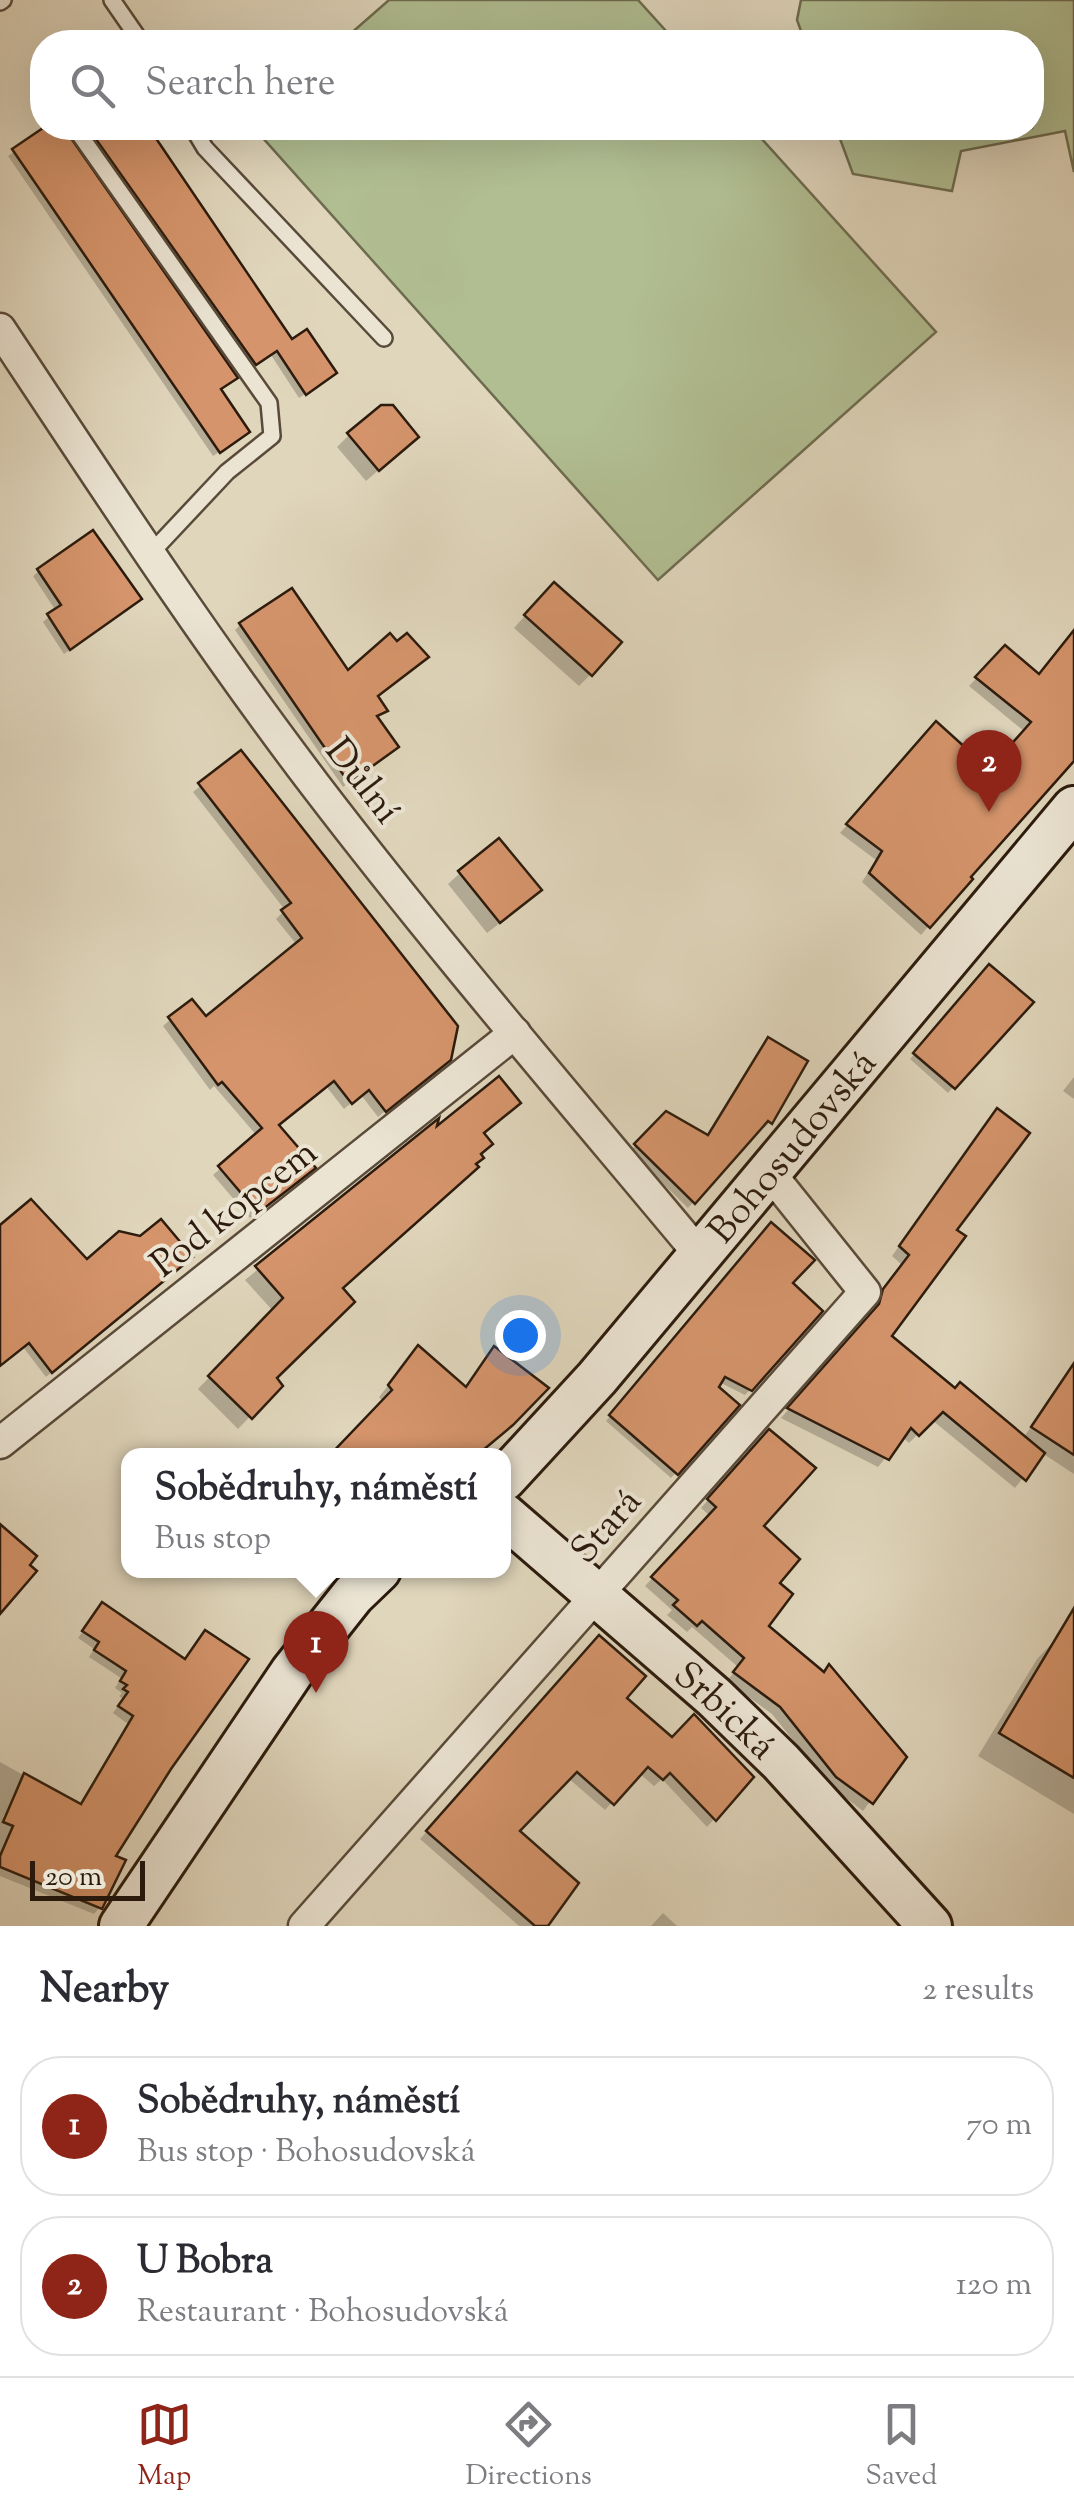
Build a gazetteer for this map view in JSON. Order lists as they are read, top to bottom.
{
  "streets": {
    "street": [
      "Důlní",
      "Bohosudovská",
      "Pod kopcem",
      "Stará",
      "Srbická"
    ]
  },
  "crossings": [
    ["Důlní", "Bohosudovská"],
    ["Důlní", "Pod kopcem"],
    ["Bohosudovská", "Stará"],
    ["Stará", "Srbická"]
  ],
  "scale_bar": "20 m",
  "page": {
    "search": "Search here",
    "pins": ["2", "1"],
    "popup": ["Sobědruhy, náměstí", "Bus stop"],
    "scale": "20 m",
    "heading": ["Nearby", "2 results"],
    "list": [
      {
        "mark": "1",
        "name": "Sobědruhy, náměstí",
        "note": "Bus stop · Bohosudovská",
        "value": "70 m"
      },
      {
        "mark": "2",
        "name": "U Bobra",
        "note": "Restaurant · Bohosudovská",
        "value": "120 m"
      }
    ],
    "nav": ["Map", "Directions", "Saved"]
  }
}
